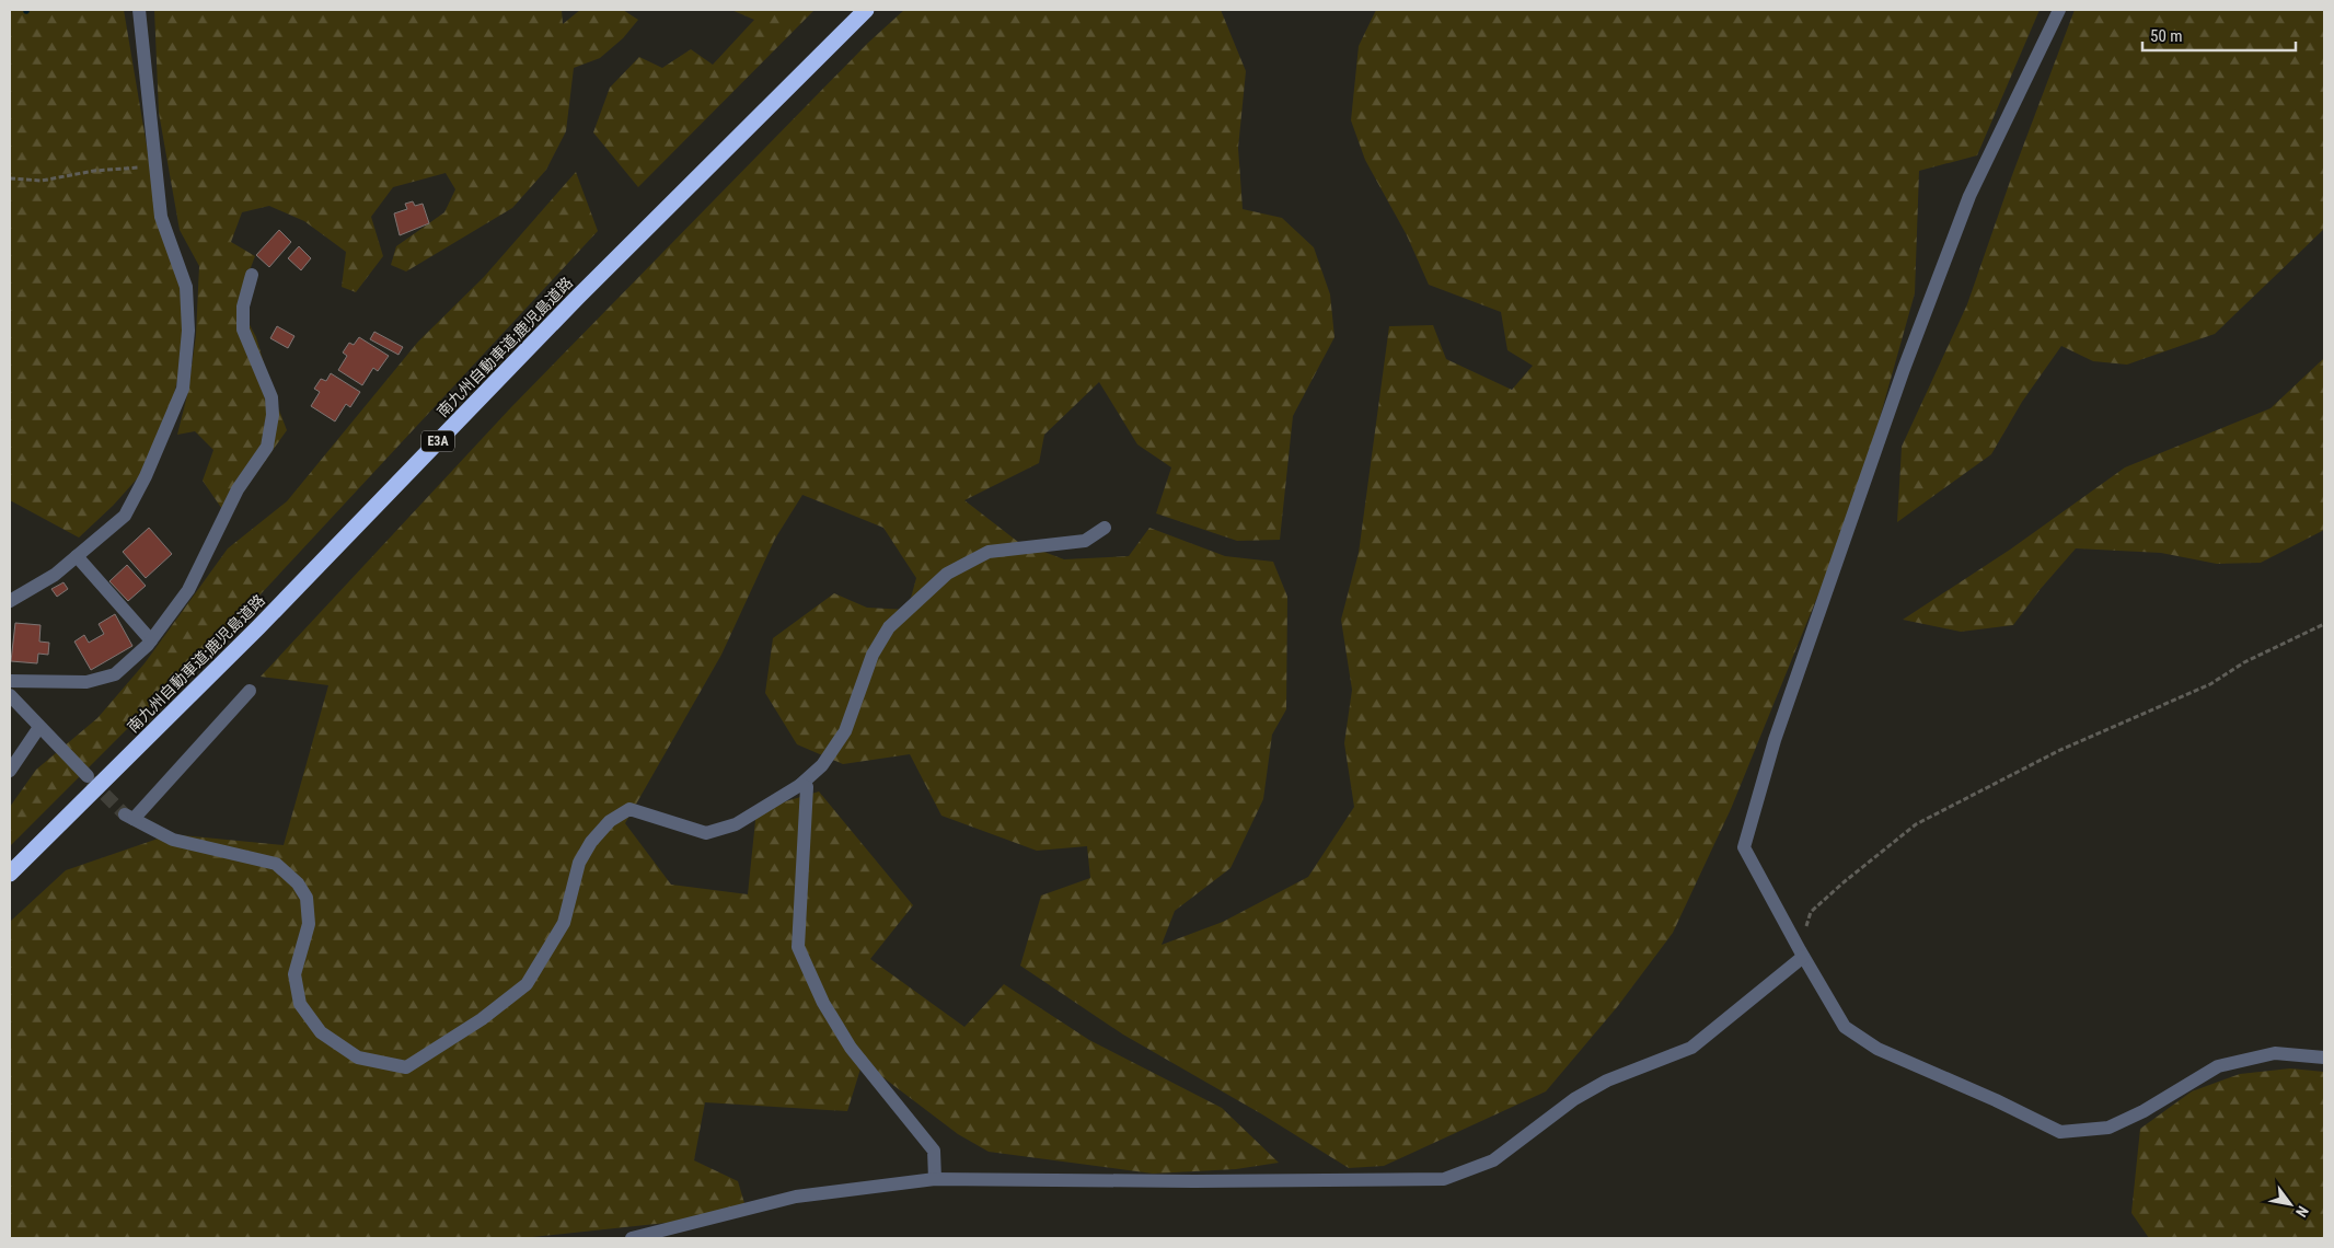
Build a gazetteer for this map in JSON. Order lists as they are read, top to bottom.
{
  "streets": {
    "highway": ["南九州自動車道;鹿児島道路", "E3A"]
  },
  "scale_bar": "50 m",
  "north": "bottom right"
}
